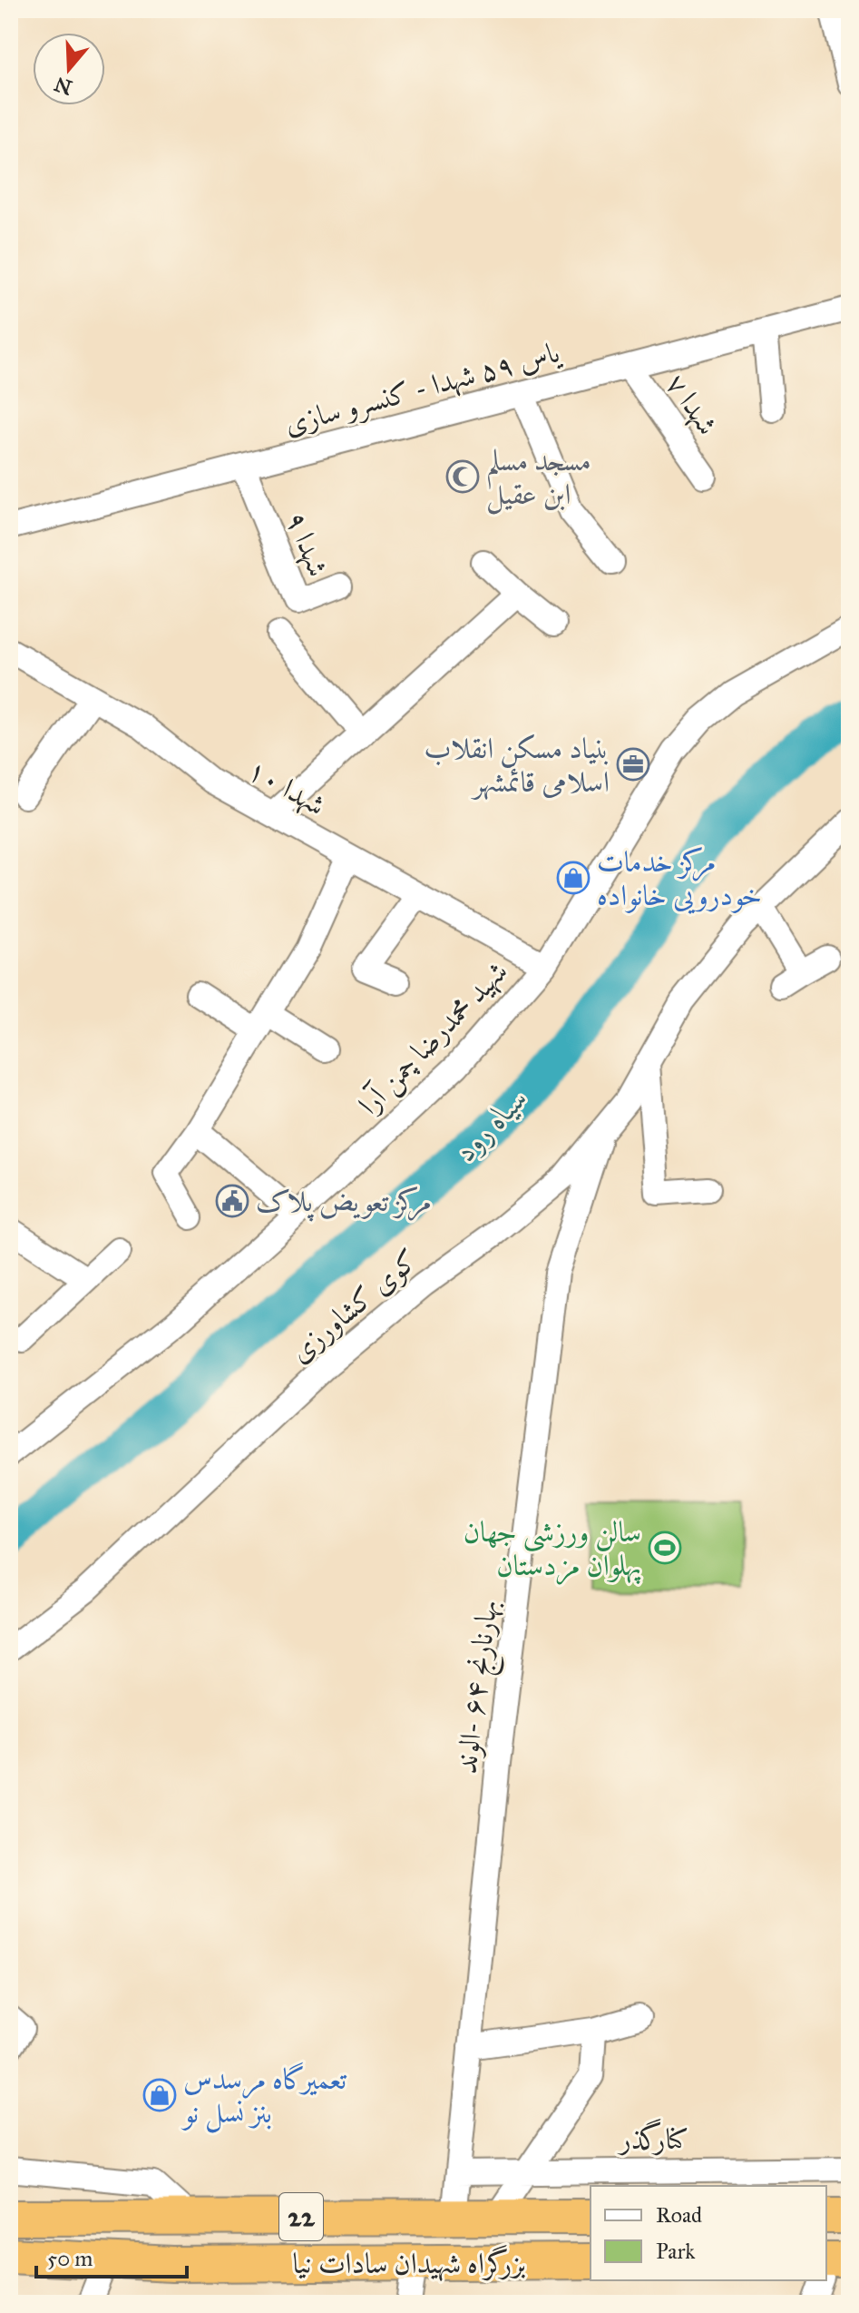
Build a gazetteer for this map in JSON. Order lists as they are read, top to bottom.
{
  "streets": {
    "highway": ["22", "بزرگراه شهیدان سادات نیا"],
    "street": [
      "یاس ۵۹ شهدا - کنسرو سازی",
      "شهدا ۷",
      "شهدا ۹",
      "شهدا ۱۰",
      "شهید محمدرضا چمن آرا",
      "کوی کشاورزی",
      "بهارنارنج ۶۴ -الوند",
      "کنارگذر"
    ]
  },
  "crossings": [
    ["یاس ۵۹ شهدا - کنسرو سازی", "شهدا ۷"],
    ["یاس ۵۹ شهدا - کنسرو سازی", "شهدا ۹"],
    ["شهدا ۱۰", "شهید محمدرضا چمن آرا"],
    ["کوی کشاورزی", "بهارنارنج ۶۴ -الوند"],
    ["بهارنارنج ۶۴ -الوند", "کنارگذر"],
    ["بهارنارنج ۶۴ -الوند", "بزرگراه شهیدان سادات نیا"]
  ],
  "water": ["سیاه رود"],
  "places": {
    "mosque": ["مسجد مسلم ابن عقیل"],
    "office": ["بنیاد مسکن انقلاب اسلامی قائمشهر"],
    "shop": ["مرکز خدمات خودرویی خانواده", "تعمیرگاه مرسدس بنز نسل نو"],
    "public building": ["مرکز تعویض پلاک"],
    "sports": ["سالن ورزشی جهان پهلوان مزدستان"]
  },
  "legend": ["Road", "Park"],
  "scale_bar": "50 m",
  "north": "bottom"
}
